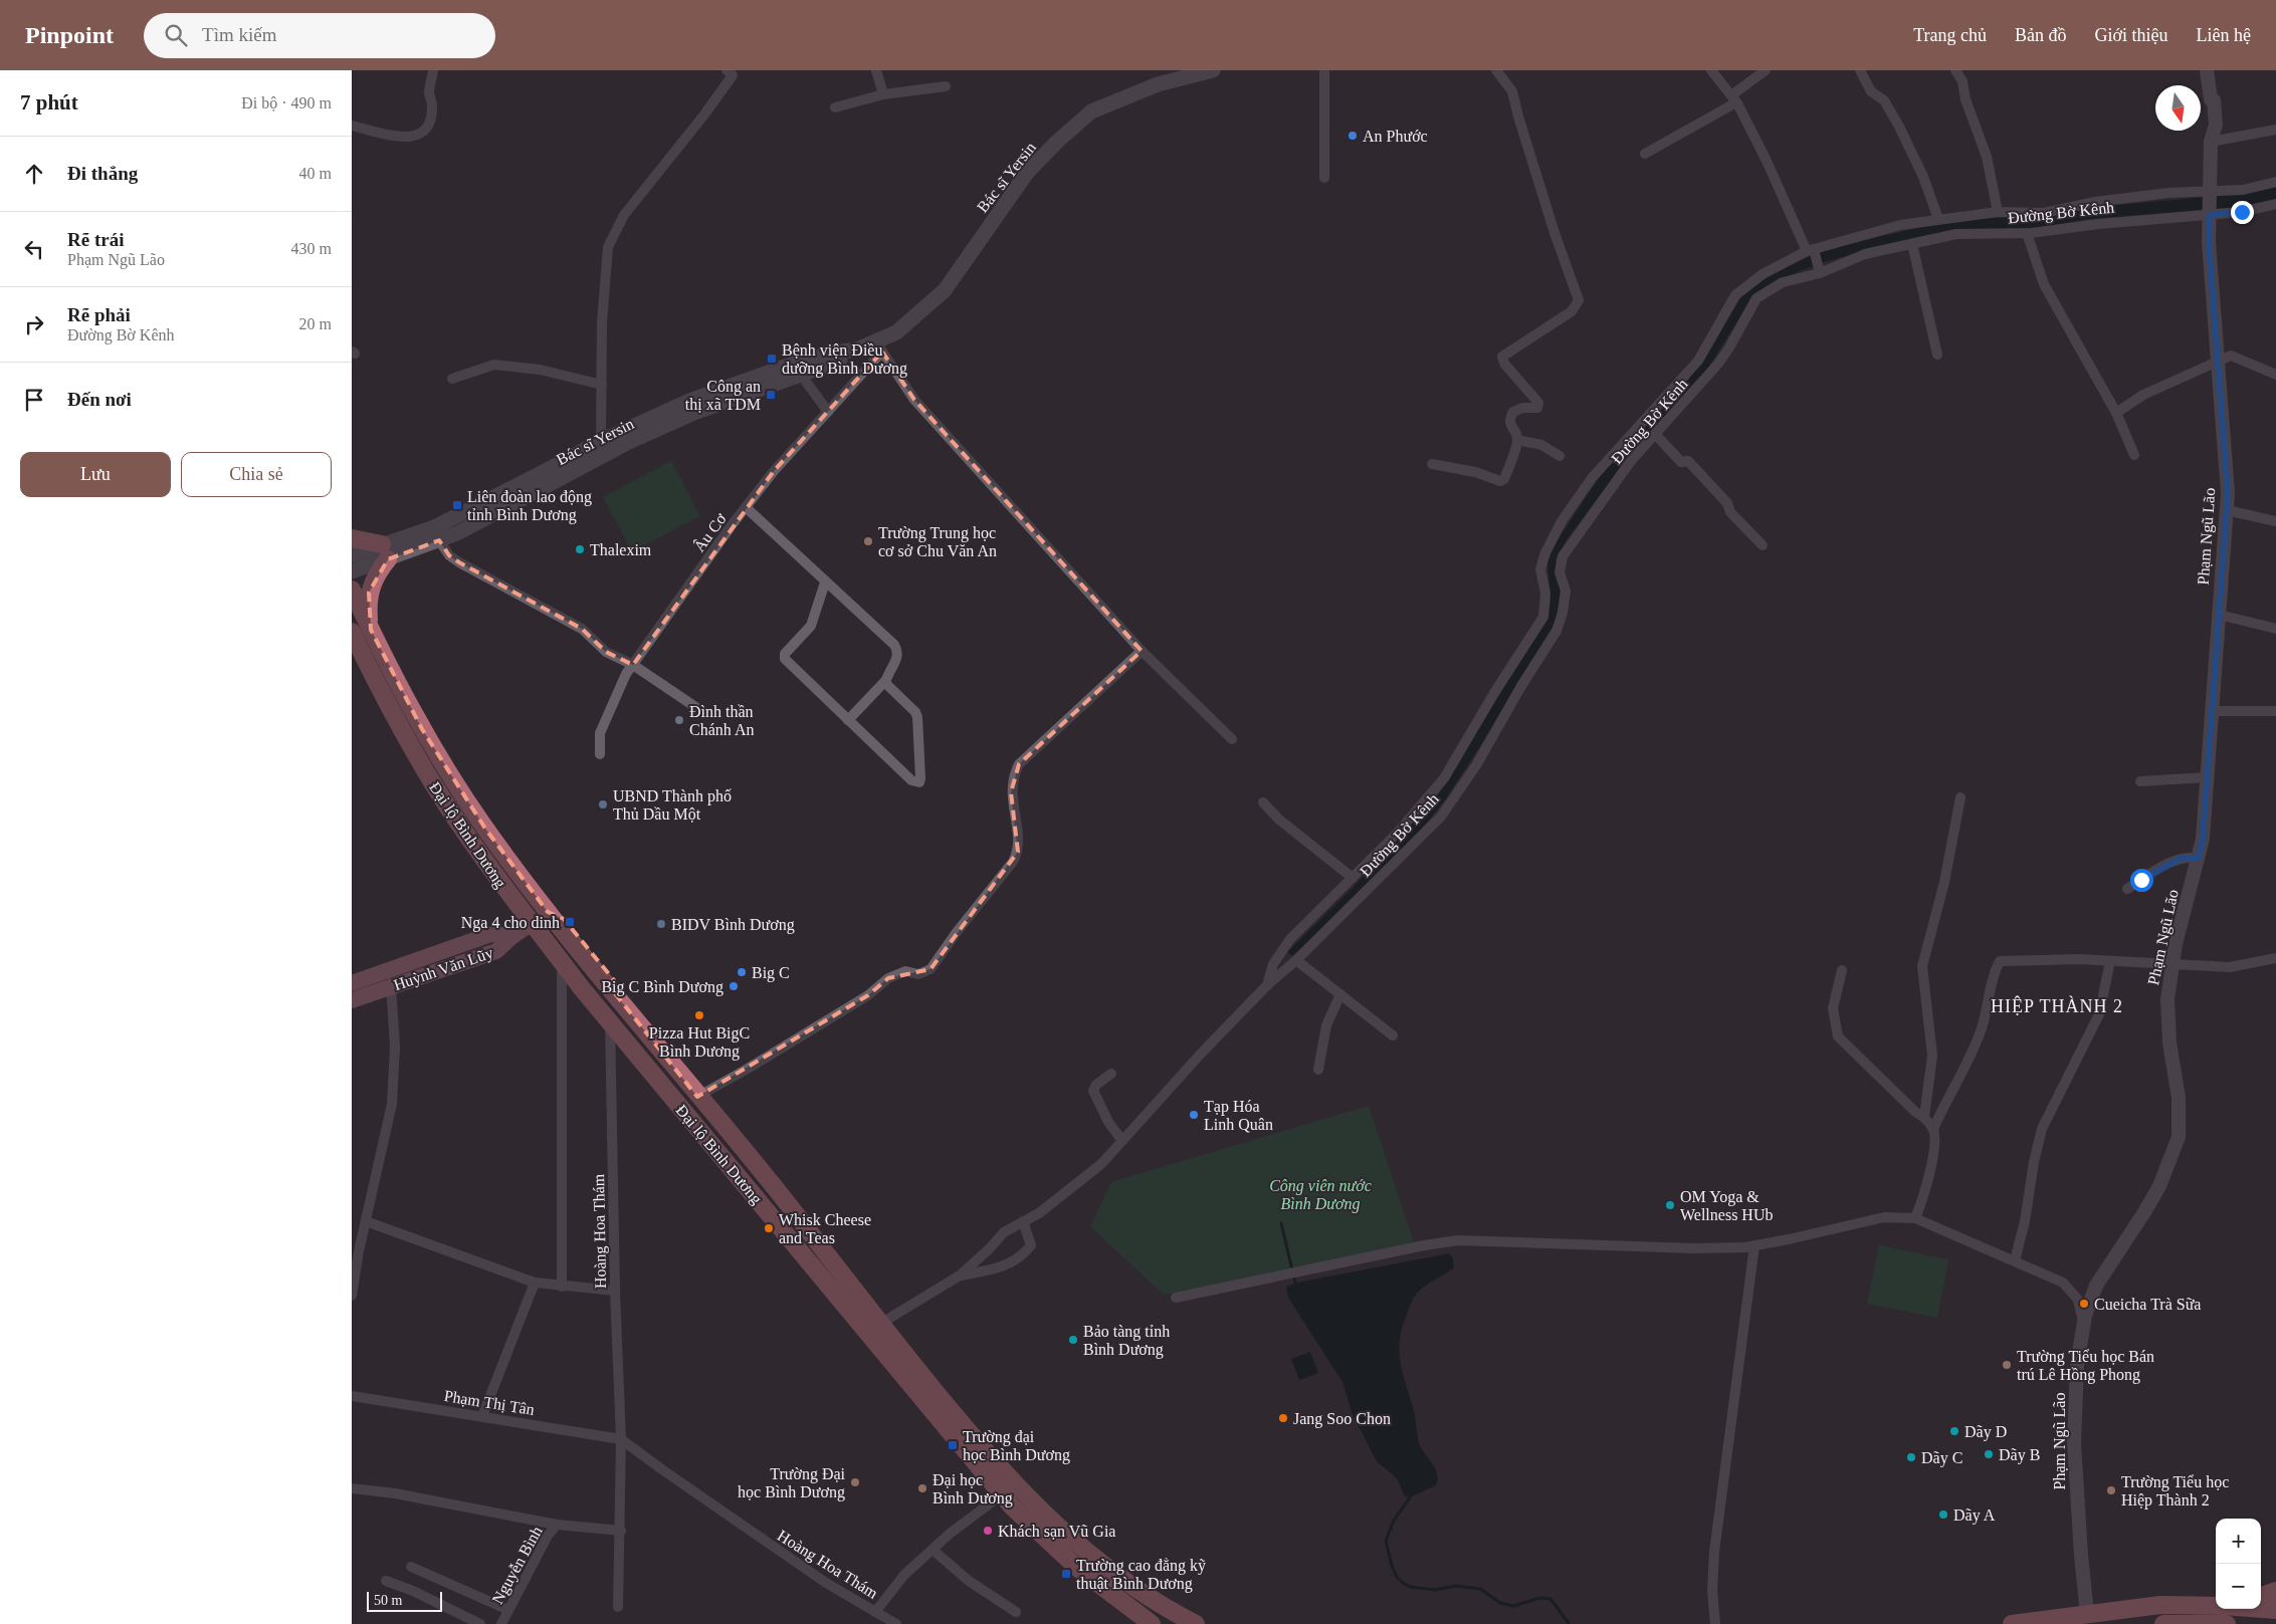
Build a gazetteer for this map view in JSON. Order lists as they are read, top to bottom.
{
  "streets": {
    "highway": ["Đại lộ Bình Dương"],
    "main road": ["Bác sĩ Yersin", "Huỳnh Văn Lũy"],
    "street": [
      "Đường Bờ Kênh",
      "Âu Cơ",
      "Phạm Ngũ Lão",
      "Hoàng Hoa Thám",
      "Phạm Thị Tân",
      "Nguyễn Bình"
    ]
  },
  "crossings": [
    ["Bác sĩ Yersin", "Âu Cơ"],
    ["Đường Bờ Kênh", "Phạm Ngũ Lão"],
    ["Đại lộ Bình Dương", "Hoàng Hoa Thám"],
    ["Hoàng Hoa Thám", "Phạm Thị Tân"],
    ["Hoàng Hoa Thám", "Nguyễn Bình"]
  ],
  "districts": ["HIỆP THÀNH 2"],
  "parks": ["Công viên nước Bình Dương"],
  "places": {
    "other": [
      "An Phước",
      "Trường Trung học cơ sở Chu Văn An",
      "Thalexim",
      "Đình thần Chánh An",
      "UBND Thành phố Thủ Dầu Một",
      "BIDV Bình Dương",
      "Big C",
      "Big C Bình Dương",
      "Pizza Hut BigC Bình Dương",
      "Tạp Hóa Linh Quân",
      "OM Yoga & Wellness HUb",
      "Whisk Cheese and Teas",
      "Cueicha Trà Sữa",
      "Bảo tàng tỉnh Bình Dương",
      "Trường Tiểu học Bán trú Lê Hồng Phong",
      "Jang Soo Chon",
      "Dãy D",
      "Dãy B",
      "Dãy C",
      "Trường Đại học Bình Dương",
      "Đại học Bình Dương",
      "Trường Tiểu học Hiệp Thành 2",
      "Dãy A",
      "Khách sạn Vũ Gia"
    ],
    "transit": [
      "Bệnh viện Điều dưỡng Bình Dương",
      "Công an thị xã TDM",
      "Liên đoàn lao động tỉnh Bình Dương",
      "Nga 4 cho dinh",
      "Trường đại học Bình Dương",
      "Trường cao đẳng kỹ thuật Bình Dương"
    ]
  },
  "scale_bar": "50 m",
  "north": "bottom",
  "page": {
    "header": "Pinpoint",
    "search": "Tìm kiếm",
    "nav": [
      "Trang chủ",
      "Bản đồ",
      "Giới thiệu",
      "Liên hệ"
    ],
    "heading": ["7 phút", "Đi bộ · 490 m"],
    "list": [
      ["Đi thẳng", "40 m"],
      ["Rẽ trái", "Phạm Ngũ Lão", "430 m"],
      ["Rẽ phải", "Đường Bờ Kênh", "20 m"],
      "Đến nơi"
    ],
    "buttons": ["Lưu", "Chia sẻ"],
    "map_buttons": ["+", "−"],
    "scale": "50 m"
  }
}
